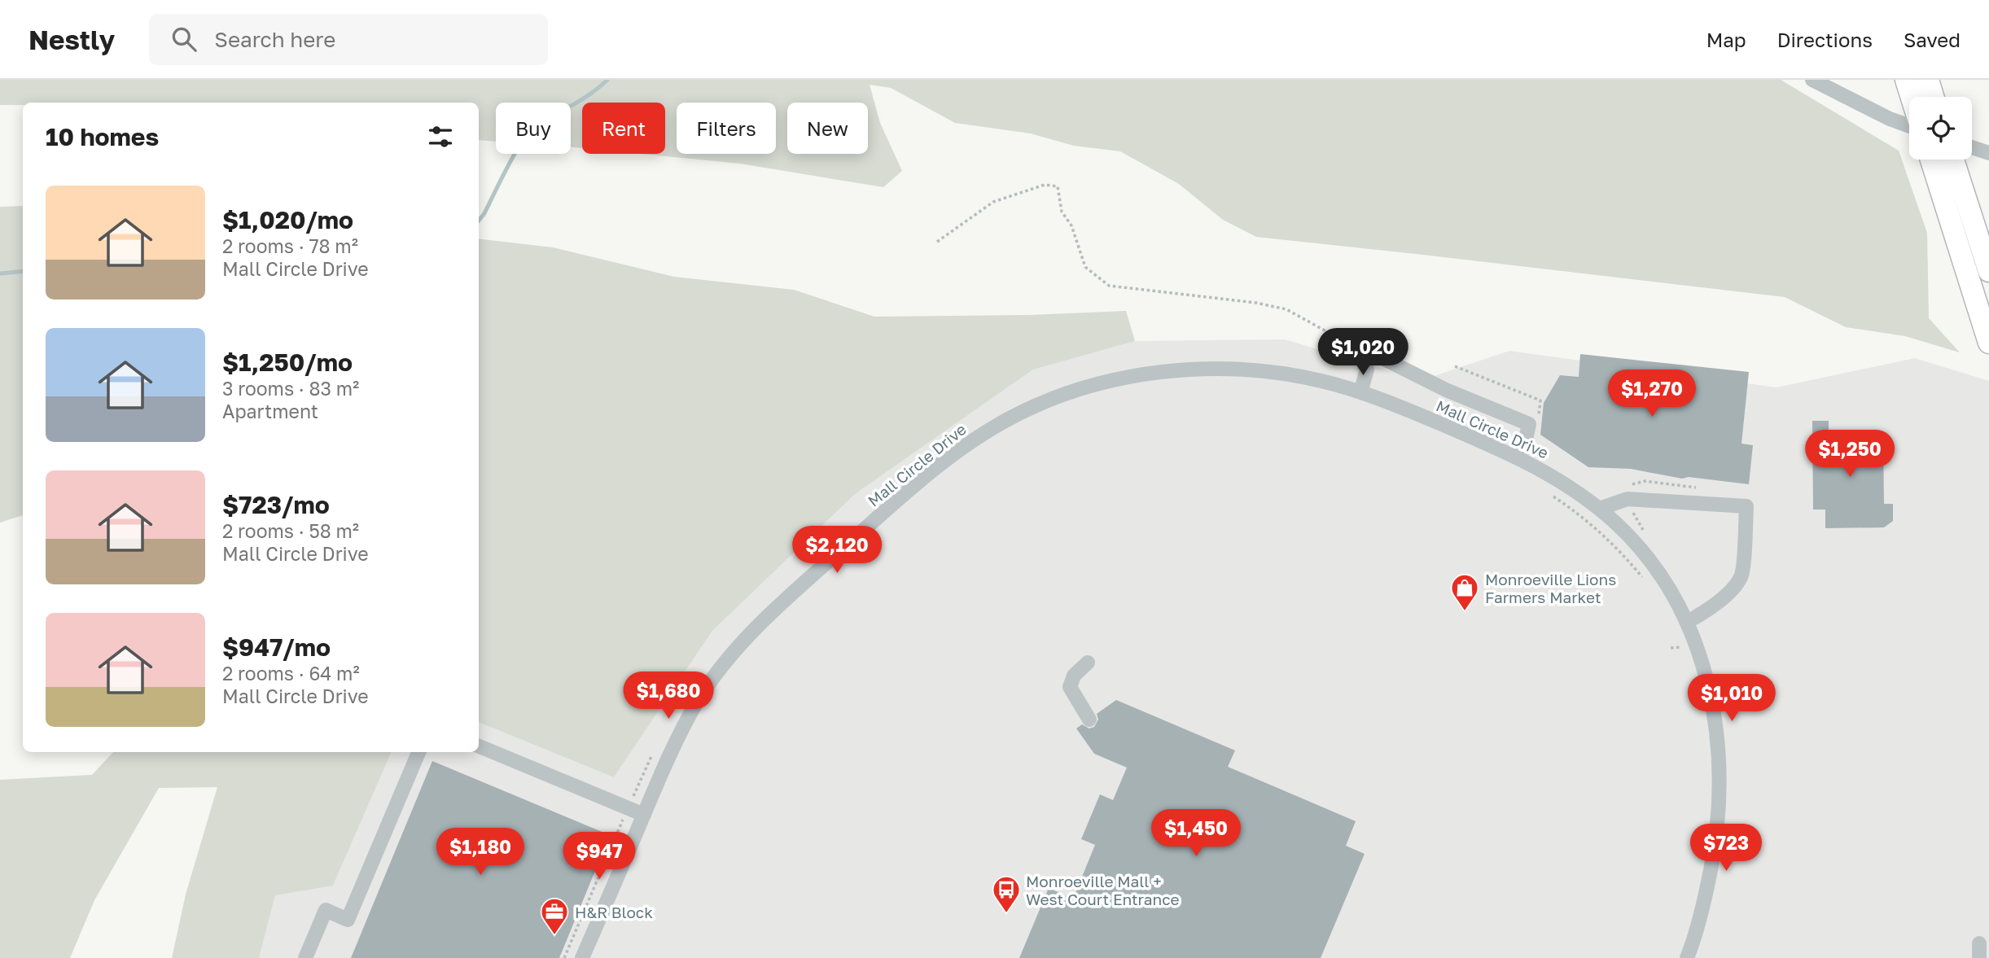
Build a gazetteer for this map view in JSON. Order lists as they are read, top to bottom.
{
  "streets": {
    "street": ["Mall Circle Drive"]
  },
  "places": {
    "shop": ["Monroeville Lions Farmers Market"],
    "bus stop": ["Monroeville Mall + West Court Entrance"],
    "office": ["H&R Block"]
  },
  "page": {
    "header": "Nestly",
    "search": "Search here",
    "nav": ["Map", "Directions", "Saved"],
    "chip": [
      "Buy",
      "Rent",
      "Filters",
      "New"
    ],
    "heading": "10 homes",
    "list": [
      {
        "name": "$1,020/mo",
        "note": "2 rooms · 78 m² · Mall Circle Drive"
      },
      {
        "name": "$1,250/mo",
        "note": "3 rooms · 83 m² · Apartment"
      },
      {
        "name": "$723/mo",
        "note": "2 rooms · 58 m² · Mall Circle Drive"
      },
      {
        "name": "$947/mo",
        "note": "2 rooms · 64 m² · Mall Circle Drive"
      }
    ],
    "price": [
      "$1,020",
      "$1,270",
      "$1,250",
      "$2,120",
      "$1,680",
      "$1,010",
      "$1,450",
      "$723",
      "$1,180",
      "$947"
    ]
  }
}
